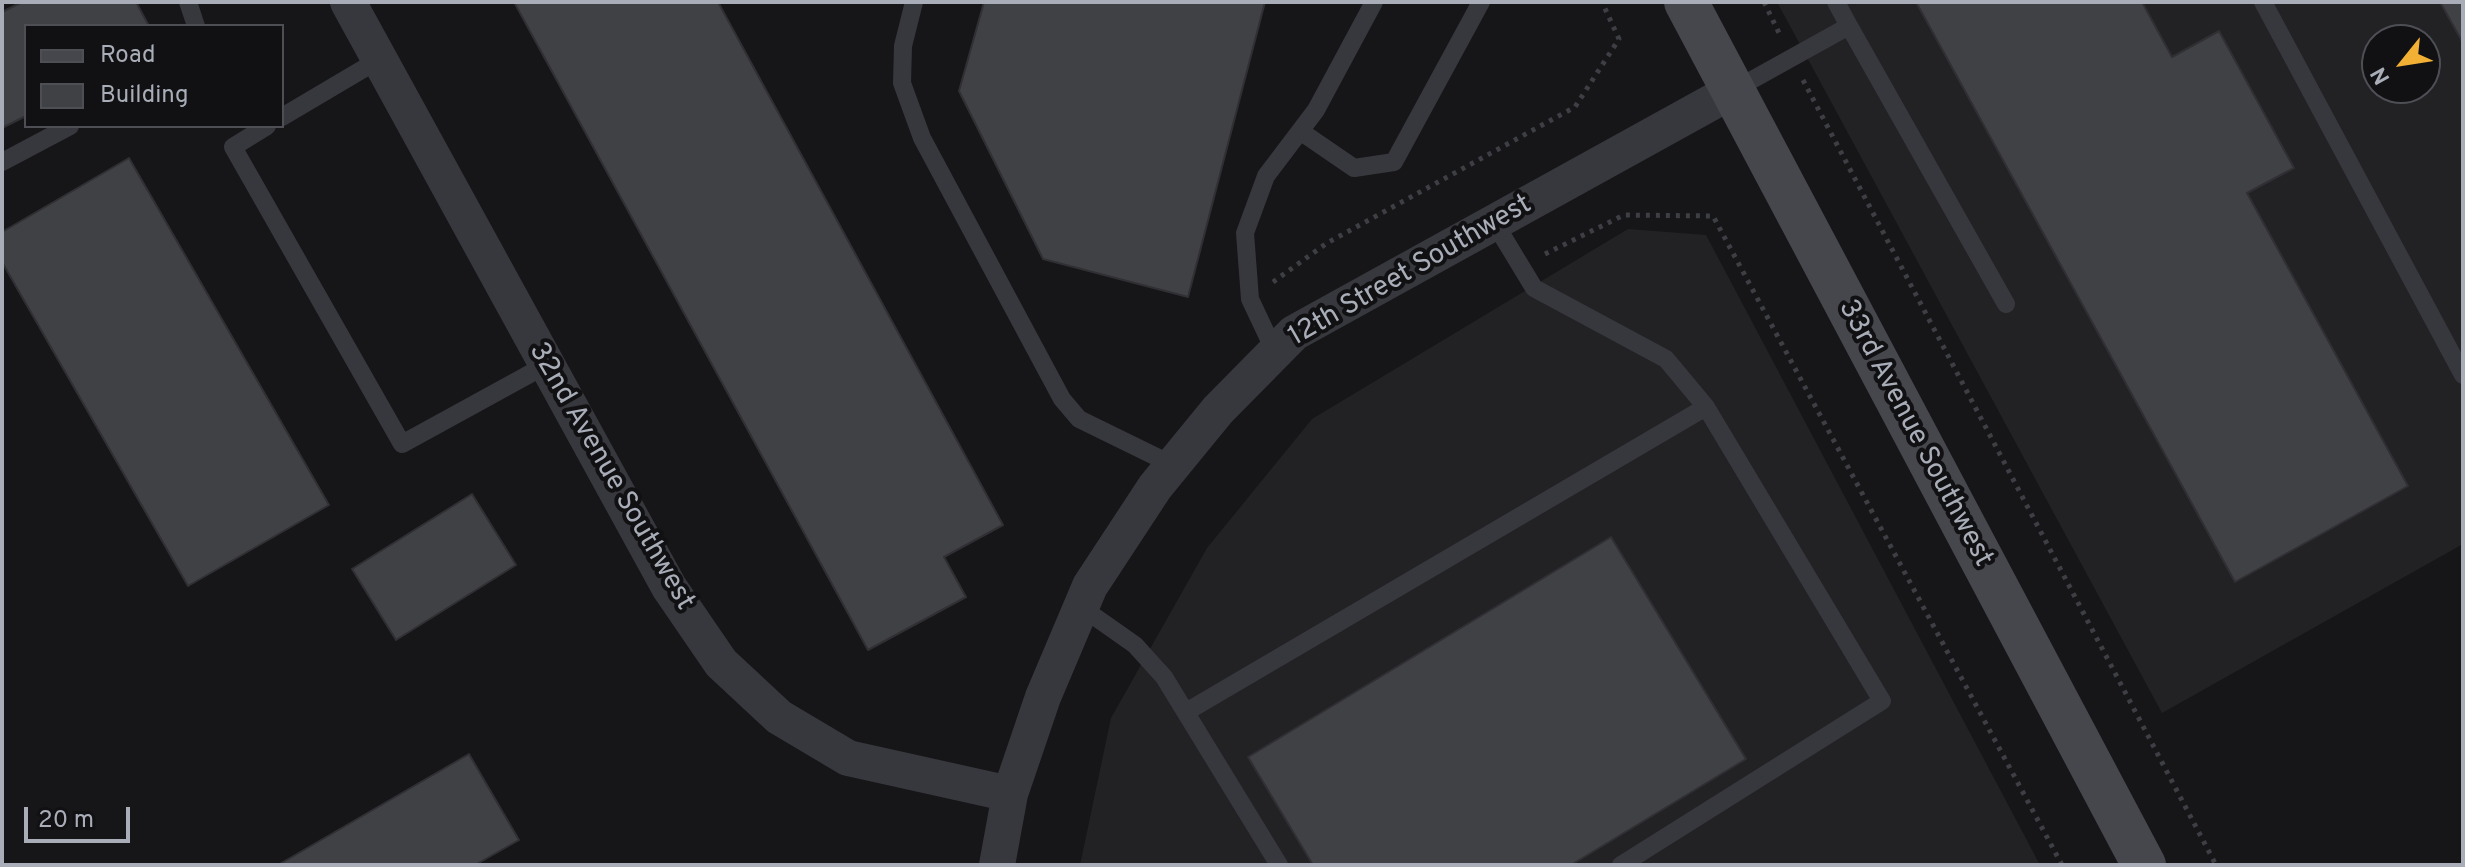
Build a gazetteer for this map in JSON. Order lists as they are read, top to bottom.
{
  "streets": {
    "street": ["12th Street Southwest", "33rd Avenue Southwest", "32nd Avenue Southwest"]
  },
  "crossings": [
    ["12th Street Southwest", "33rd Avenue Southwest"],
    ["12th Street Southwest", "32nd Avenue Southwest"]
  ],
  "legend": ["Road", "Building"],
  "scale_bar": "20 m",
  "north": "bottom left"
}
